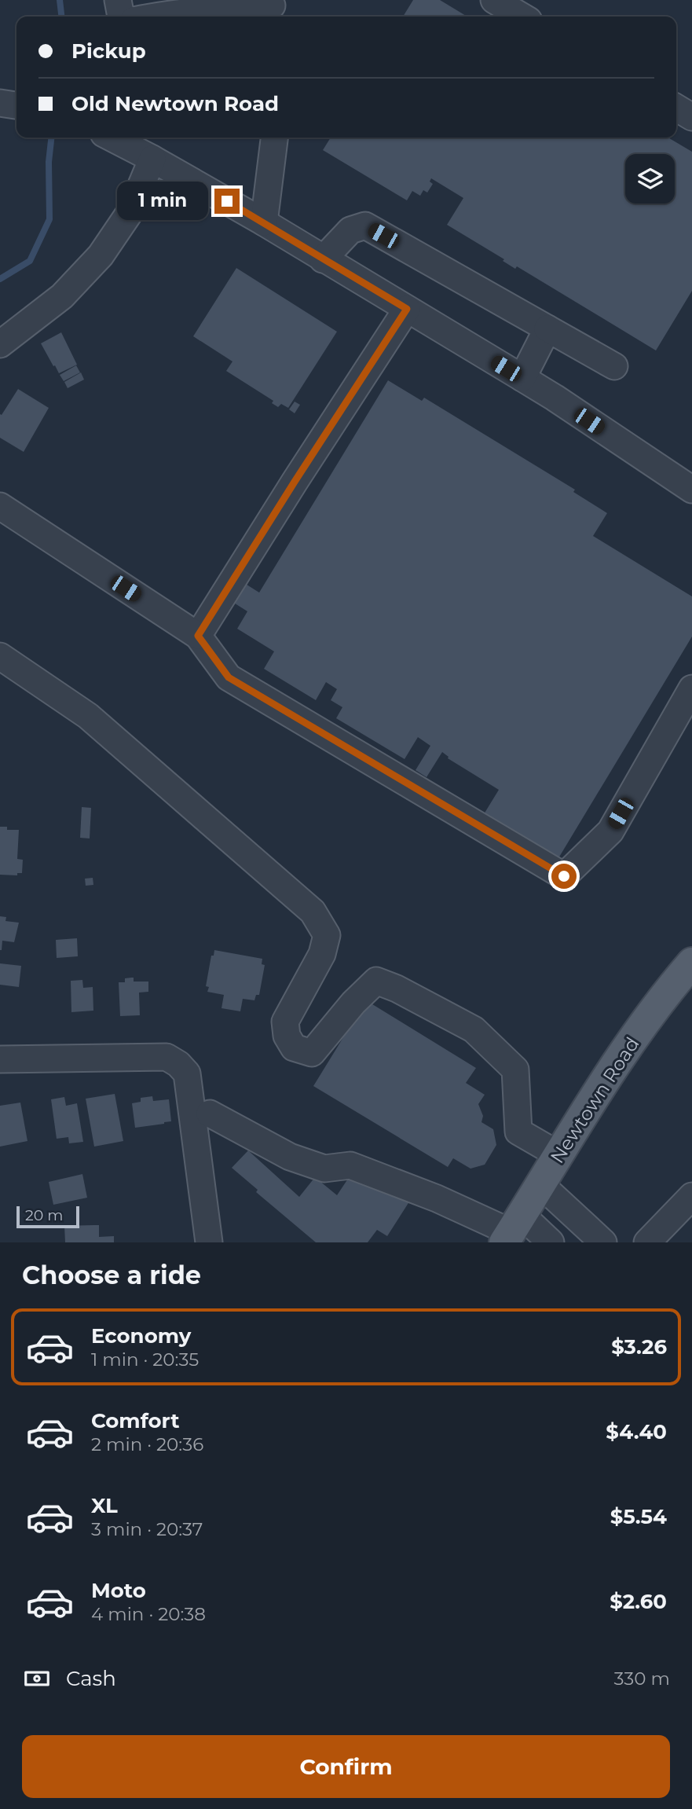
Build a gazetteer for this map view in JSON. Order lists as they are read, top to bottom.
{
  "streets": {
    "main road": ["Newtown Road"]
  },
  "scale_bar": "20 m",
  "page": {
    "banner": ["Pickup", "Old Newtown Road"],
    "bubble": "1 min",
    "scale": "20 m",
    "heading": "Choose a ride",
    "list": [
      {
        "name": "Economy",
        "note": "1 min · 20:35",
        "value": "$3.26"
      },
      {
        "name": "Comfort",
        "note": "2 min · 20:36",
        "value": "$4.40"
      },
      {
        "name": "XL",
        "note": "3 min · 20:37",
        "value": "$5.54"
      },
      {
        "name": "Moto",
        "note": "4 min · 20:38",
        "value": "$2.60"
      }
    ],
    "pay": ["Cash", "330 m"],
    "buttons": "Confirm"
  }
}
